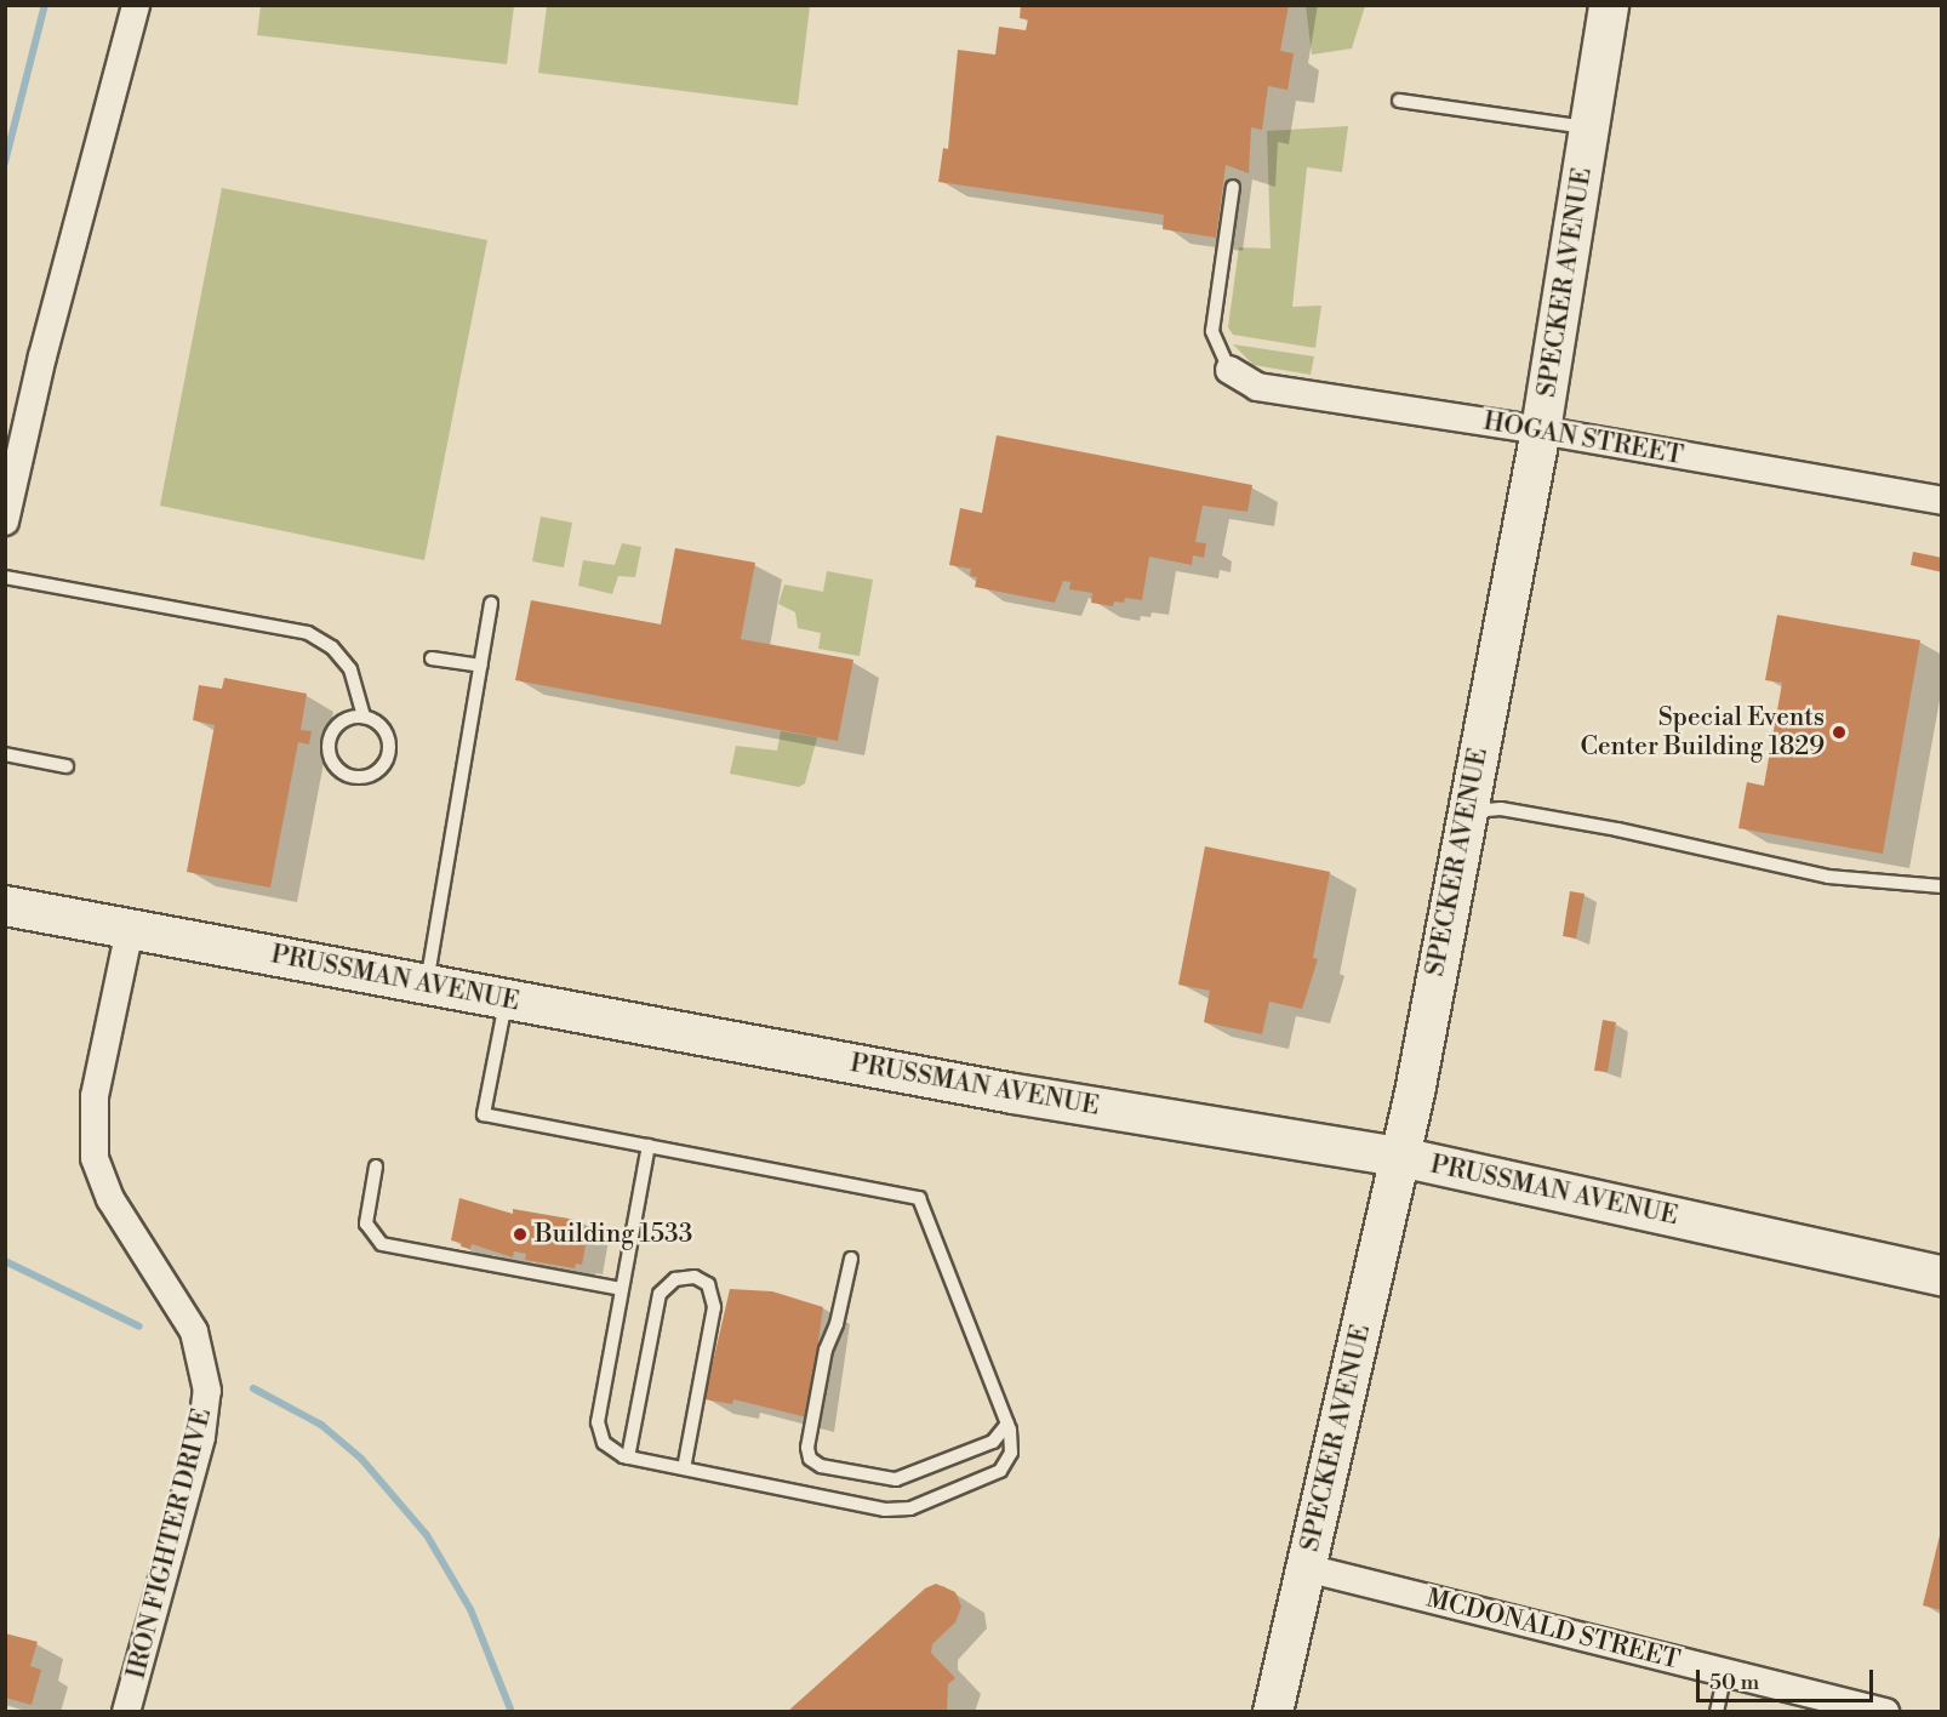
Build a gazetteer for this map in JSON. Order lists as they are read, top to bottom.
{
  "streets": {
    "street": [
      "SPECKER AVENUE",
      "HOGAN STREET",
      "PRUSSMAN AVENUE",
      "IRON FIGHTER DRIVE",
      "MCDONALD STREET"
    ]
  },
  "crossings": [
    ["SPECKER AVENUE", "HOGAN STREET"],
    ["SPECKER AVENUE", "PRUSSMAN AVENUE"],
    ["SPECKER AVENUE", "MCDONALD STREET"],
    ["PRUSSMAN AVENUE", "IRON FIGHTER DRIVE"]
  ],
  "places": ["Special Events Center Building 1829", "Building 1533"],
  "scale_bar": "50 m"
}
